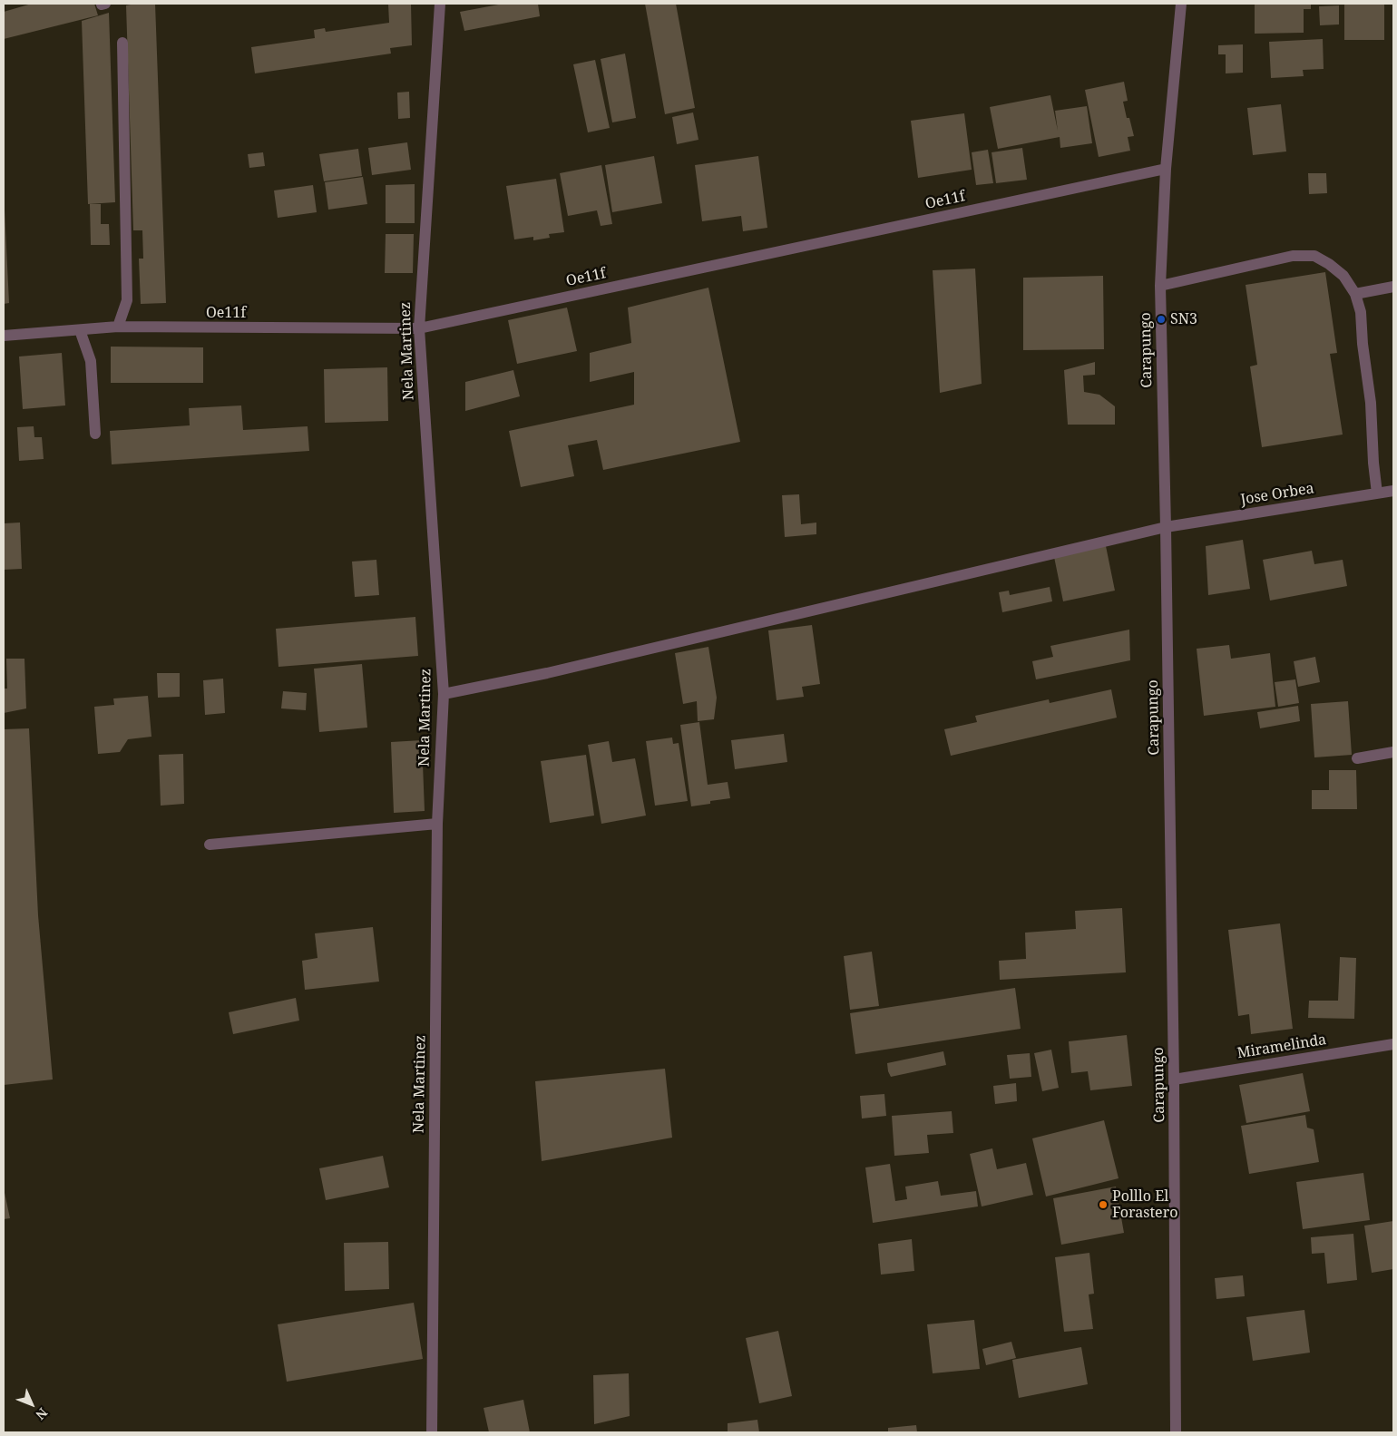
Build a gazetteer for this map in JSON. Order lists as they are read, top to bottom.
{
  "streets": {
    "street": [
      "Oe11f",
      "Carapungo",
      "Nela Martinez",
      "Jose Orbea",
      "Miramelinda"
    ]
  },
  "crossings": [
    ["Oe11f", "Carapungo"],
    ["Oe11f", "Nela Martinez"],
    ["Carapungo", "Jose Orbea"],
    ["Carapungo", "Miramelinda"],
    ["Nela Martinez", "Jose Orbea"]
  ],
  "places": ["SN3", "Polllo El Forastero"],
  "north": "bottom right"
}
